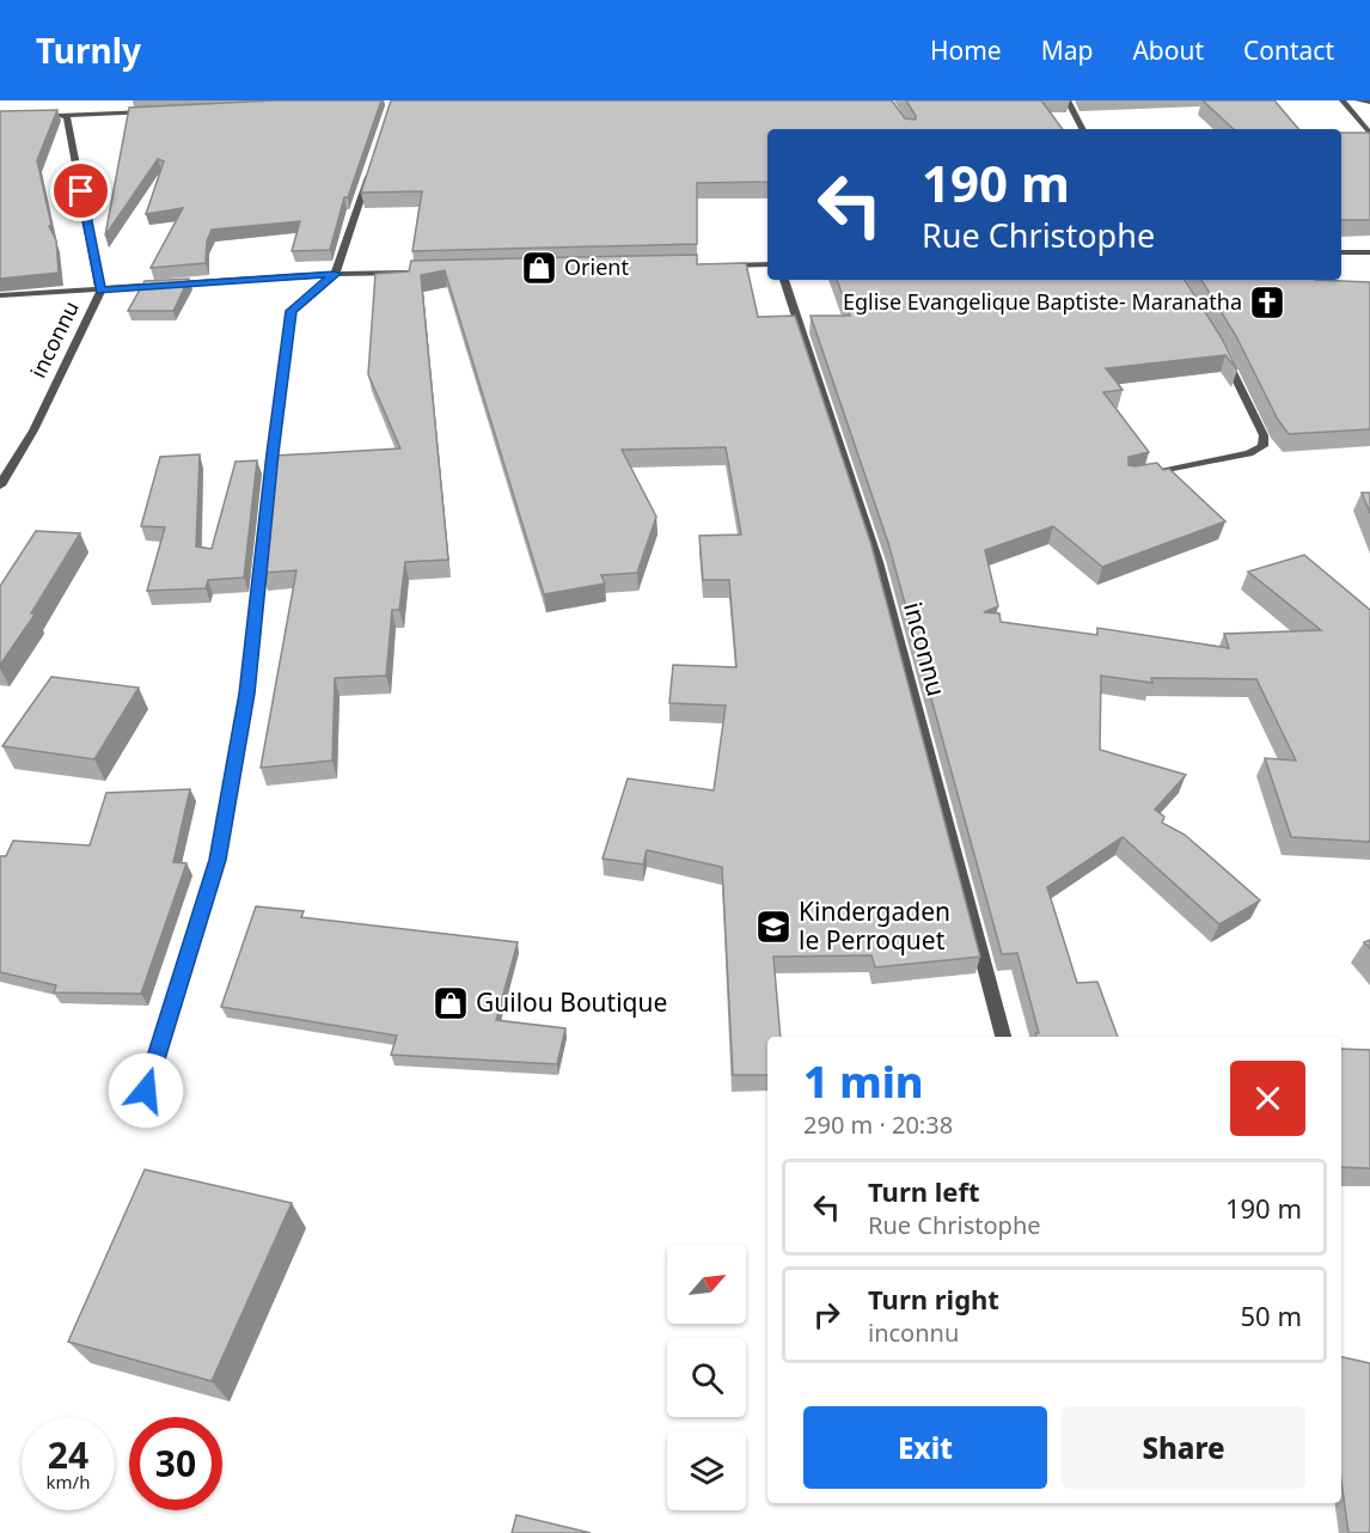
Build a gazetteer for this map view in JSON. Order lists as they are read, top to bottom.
{
  "streets": {
    "street": ["inconnu"]
  },
  "places": {
    "shop": ["Orient", "Guilou Boutique"],
    "church": ["Eglise Evangelique Baptiste- Maranatha"],
    "school or university": ["Kindergaden le Perroquet"]
  },
  "north": "top right",
  "page": {
    "header": "Turnly",
    "nav": [
      "Home",
      "Map",
      "About",
      "Contact"
    ],
    "turn": ["190 m", "Rue Christophe"],
    "heading": ["1 min", "290 m · 20:38"],
    "list": [
      {
        "name": "Turn left",
        "note": "Rue Christophe",
        "value": "190 m"
      },
      {
        "name": "Turn right",
        "note": "inconnu",
        "value": "50 m"
      }
    ],
    "buttons": ["Exit", "Share"],
    "speed": "24 km/h",
    "limit": "30"
  }
}
